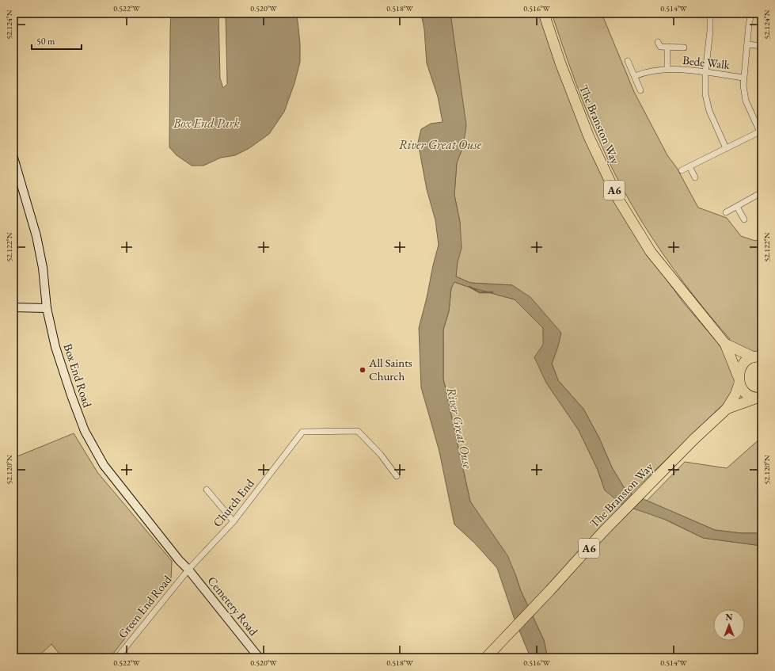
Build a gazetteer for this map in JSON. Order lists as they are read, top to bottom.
{
  "streets": {
    "highway": ["The Branston Way", "A6"],
    "main road": ["Box End Road", "Cemetery Road"],
    "street": ["Bede Walk", "Church End", "Green End Road"]
  },
  "crossings": [
    ["Box End Road", "Church End"],
    ["Box End Road", "Cemetery Road"],
    ["Box End Road", "Green End Road"],
    ["Church End", "Cemetery Road"],
    ["Church End", "Green End Road"],
    ["Cemetery Road", "Green End Road"]
  ],
  "water": ["Box End Park", "River Great Ouse"],
  "places": ["All Saints Church"],
  "scale_bar": "50 m",
  "north": "top",
  "coordinates": [
    "0.522°W",
    "0.520°W",
    "0.518°W",
    "0.516°W",
    "0.514°W",
    "52.124°N",
    "52.122°N",
    "52.120°N"
  ]
}
